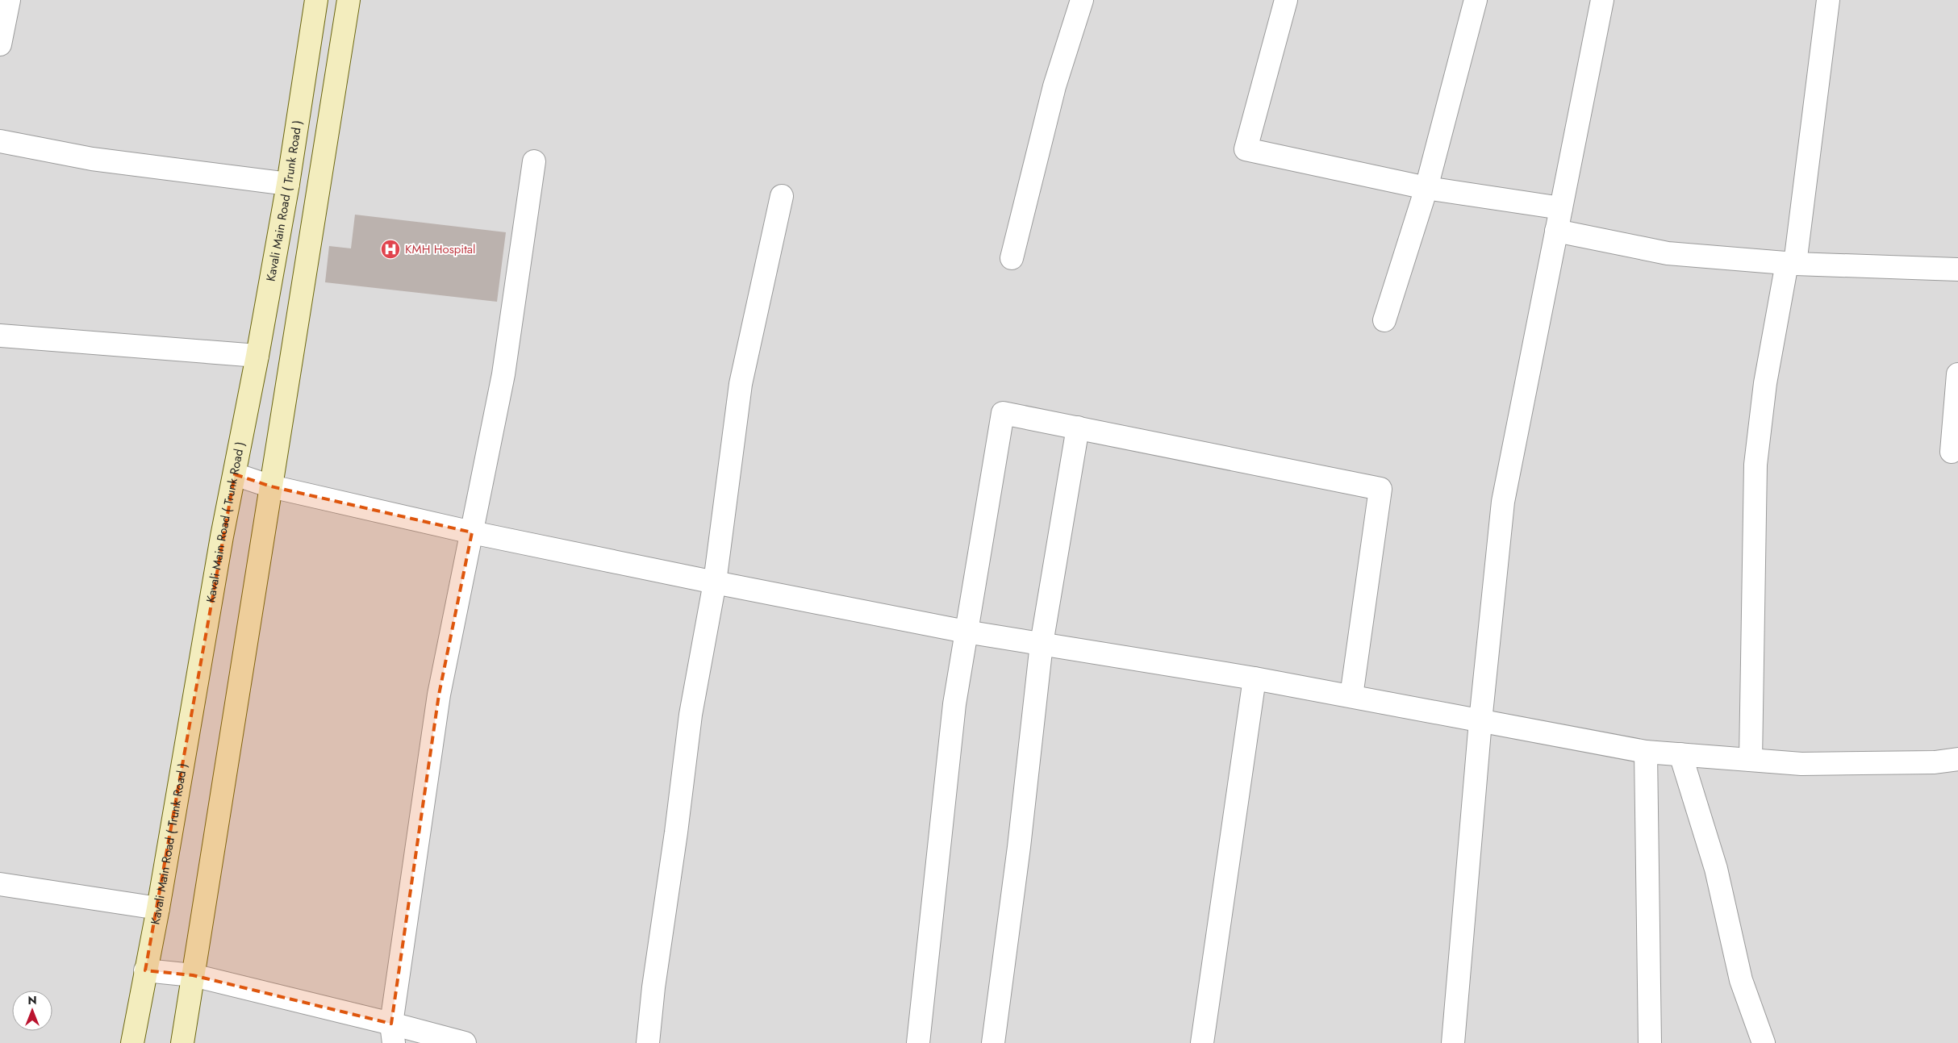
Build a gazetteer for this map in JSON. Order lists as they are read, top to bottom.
{
  "streets": {
    "main road": ["Kavali Main Road ( Trunk Road )"]
  },
  "places": {
    "hospital": ["KMH Hospital"]
  },
  "north": "top"
}
